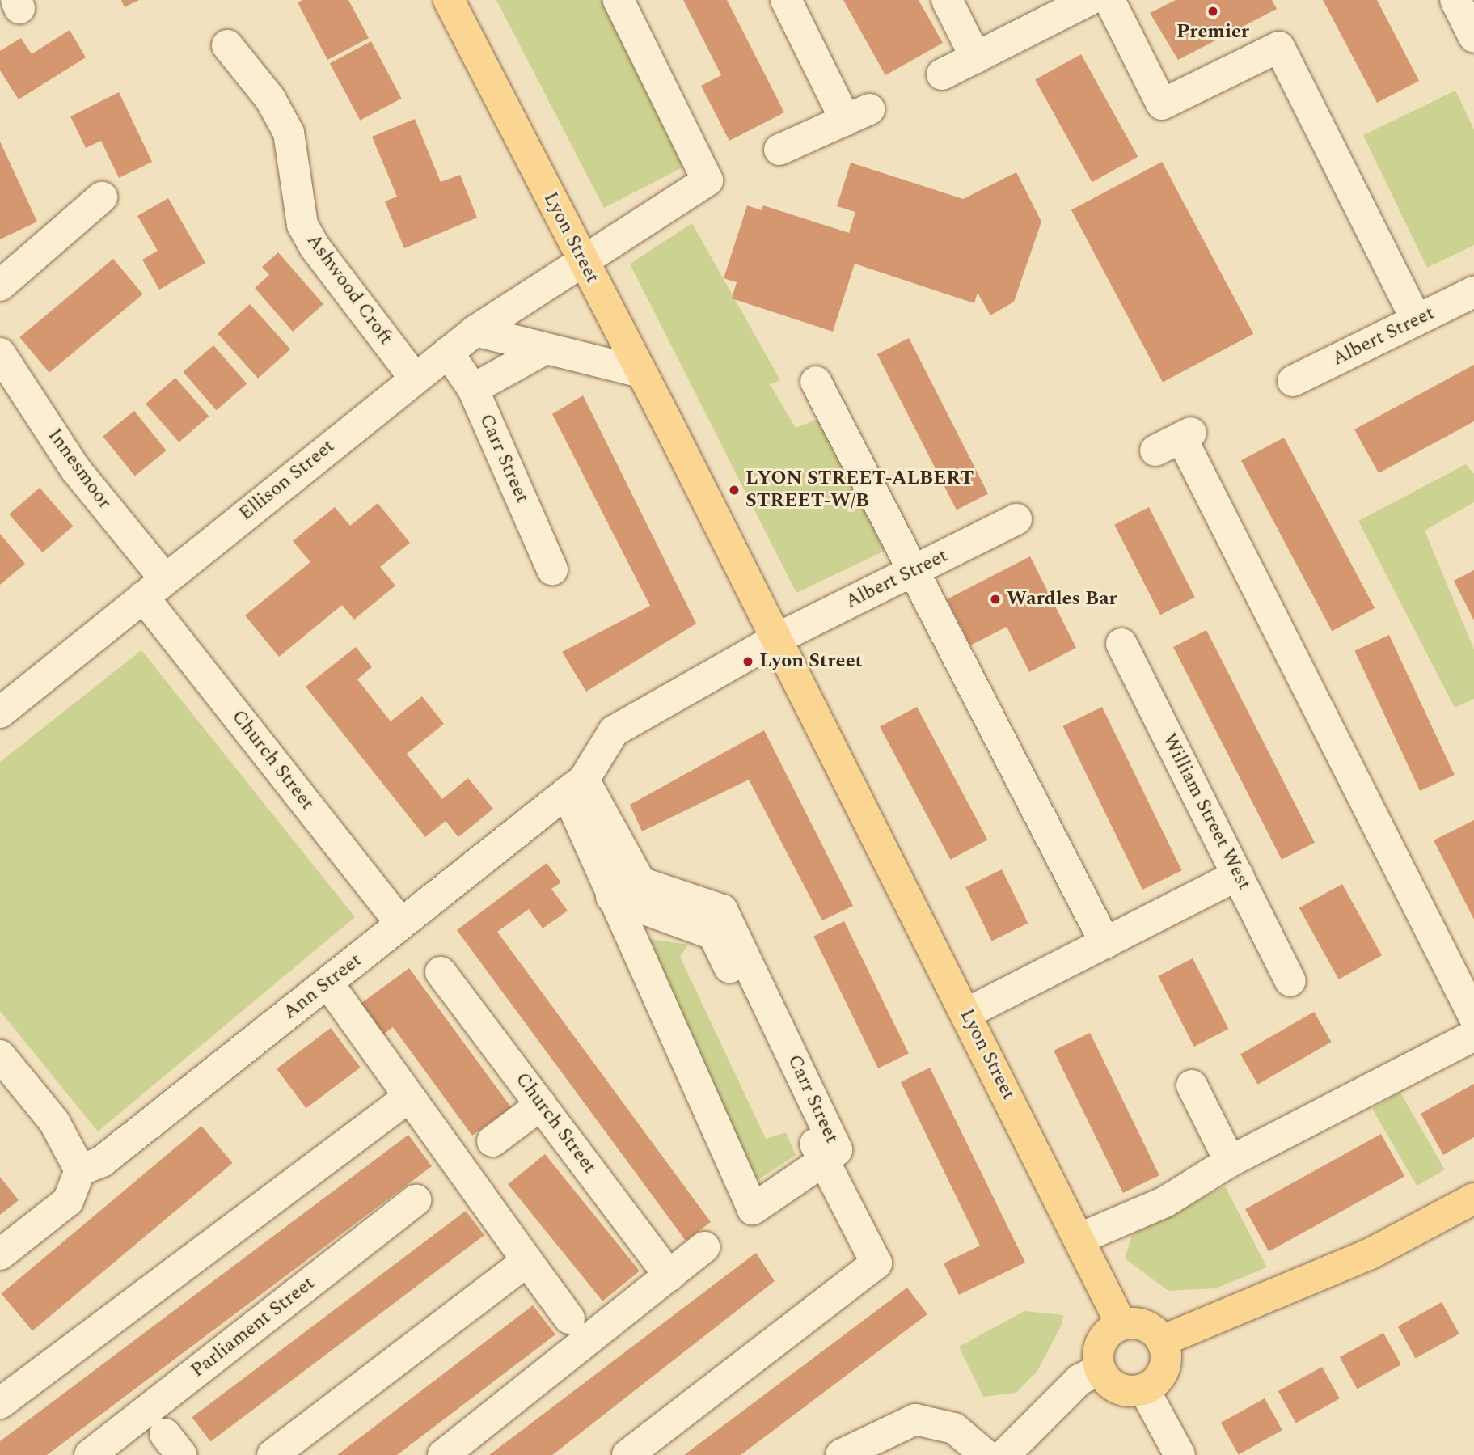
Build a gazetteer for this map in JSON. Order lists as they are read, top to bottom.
{
  "streets": {
    "main road": ["Lyon Street"],
    "street": [
      "Ashwood Croft",
      "Albert Street",
      "Carr Street",
      "Innesmoor",
      "Ellison Street",
      "Church Street",
      "William Street West",
      "Ann Street",
      "Parliament Street"
    ]
  },
  "crossings": [
    ["Lyon Street", "Albert Street"],
    ["Lyon Street", "Ellison Street"],
    ["Ashwood Croft", "Ellison Street"],
    ["Albert Street", "Carr Street"],
    ["Albert Street", "Ann Street"],
    ["Carr Street", "Ellison Street"],
    ["Carr Street", "Ann Street"],
    ["Innesmoor", "Ellison Street"],
    ["Innesmoor", "Church Street"],
    ["Ellison Street", "Church Street"],
    ["Church Street", "Ann Street"]
  ],
  "places": [
    "Premier",
    "LYON STREET-ALBERT STREET-W/B",
    "Wardles Bar",
    "Lyon Street"
  ]
}
